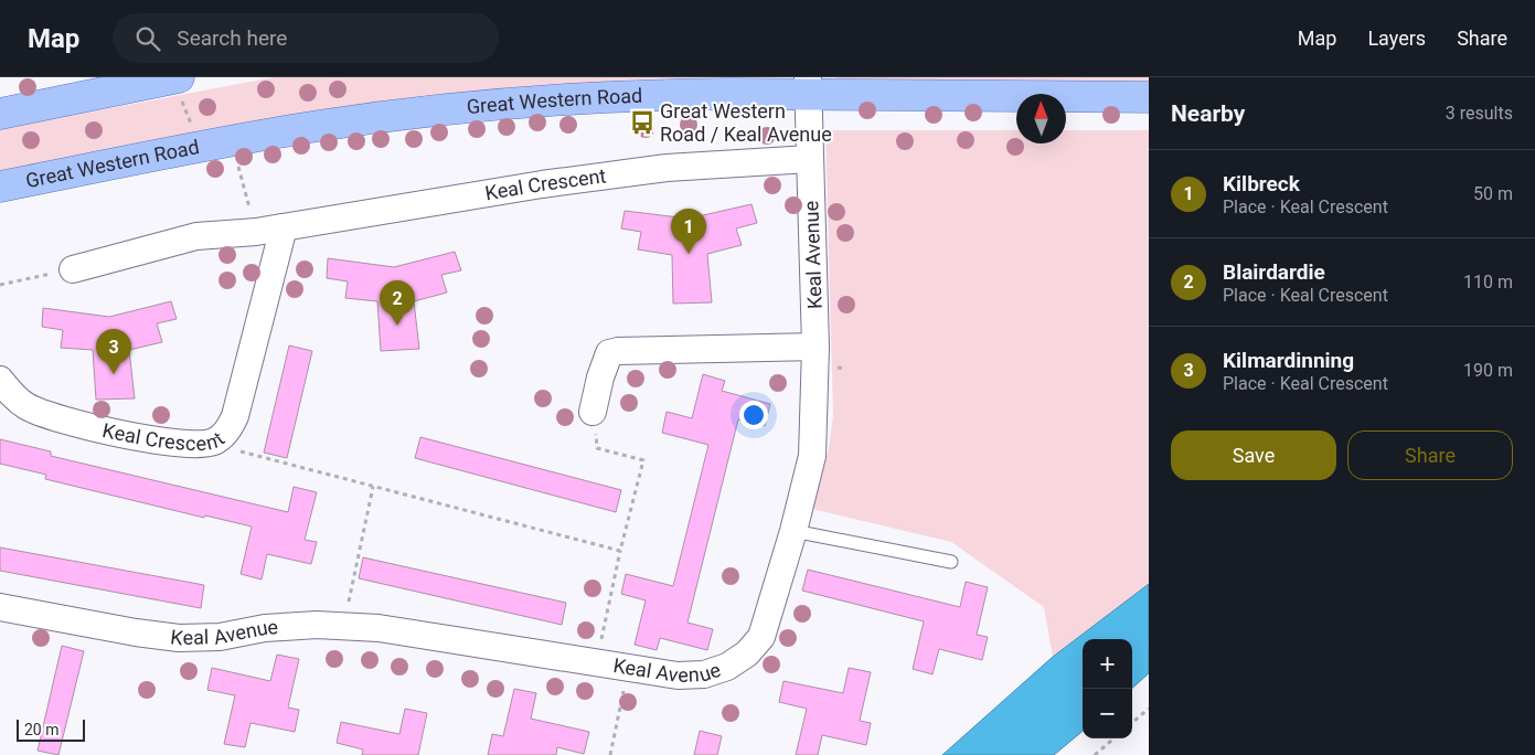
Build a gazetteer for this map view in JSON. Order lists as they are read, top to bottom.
{
  "streets": {
    "main road": ["Great Western Road"],
    "street": ["Keal Crescent", "Keal Avenue"]
  },
  "crossings": [
    ["Great Western Road", "Keal Avenue"],
    ["Keal Crescent", "Keal Avenue"]
  ],
  "places": {
    "bus stop": ["Great Western Road / Keal Avenue"]
  },
  "scale_bar": "20 m",
  "north": "top",
  "page": {
    "header": "Map",
    "search": "Search here",
    "nav": ["Map", "Layers", "Share"],
    "heading": ["Nearby", "3 results"],
    "list": [
      {
        "mark": "1",
        "name": "Kilbreck",
        "note": "Place · Keal Crescent",
        "value": "50 m"
      },
      {
        "mark": "2",
        "name": "Blairdardie",
        "note": "Place · Keal Crescent",
        "value": "110 m"
      },
      {
        "mark": "3",
        "name": "Kilmardinning",
        "note": "Place · Keal Crescent",
        "value": "190 m"
      }
    ],
    "pins": ["1", "2", "3"],
    "buttons": ["Save", "Share"],
    "map_buttons": ["+", "−"],
    "scale": "20 m"
  }
}
